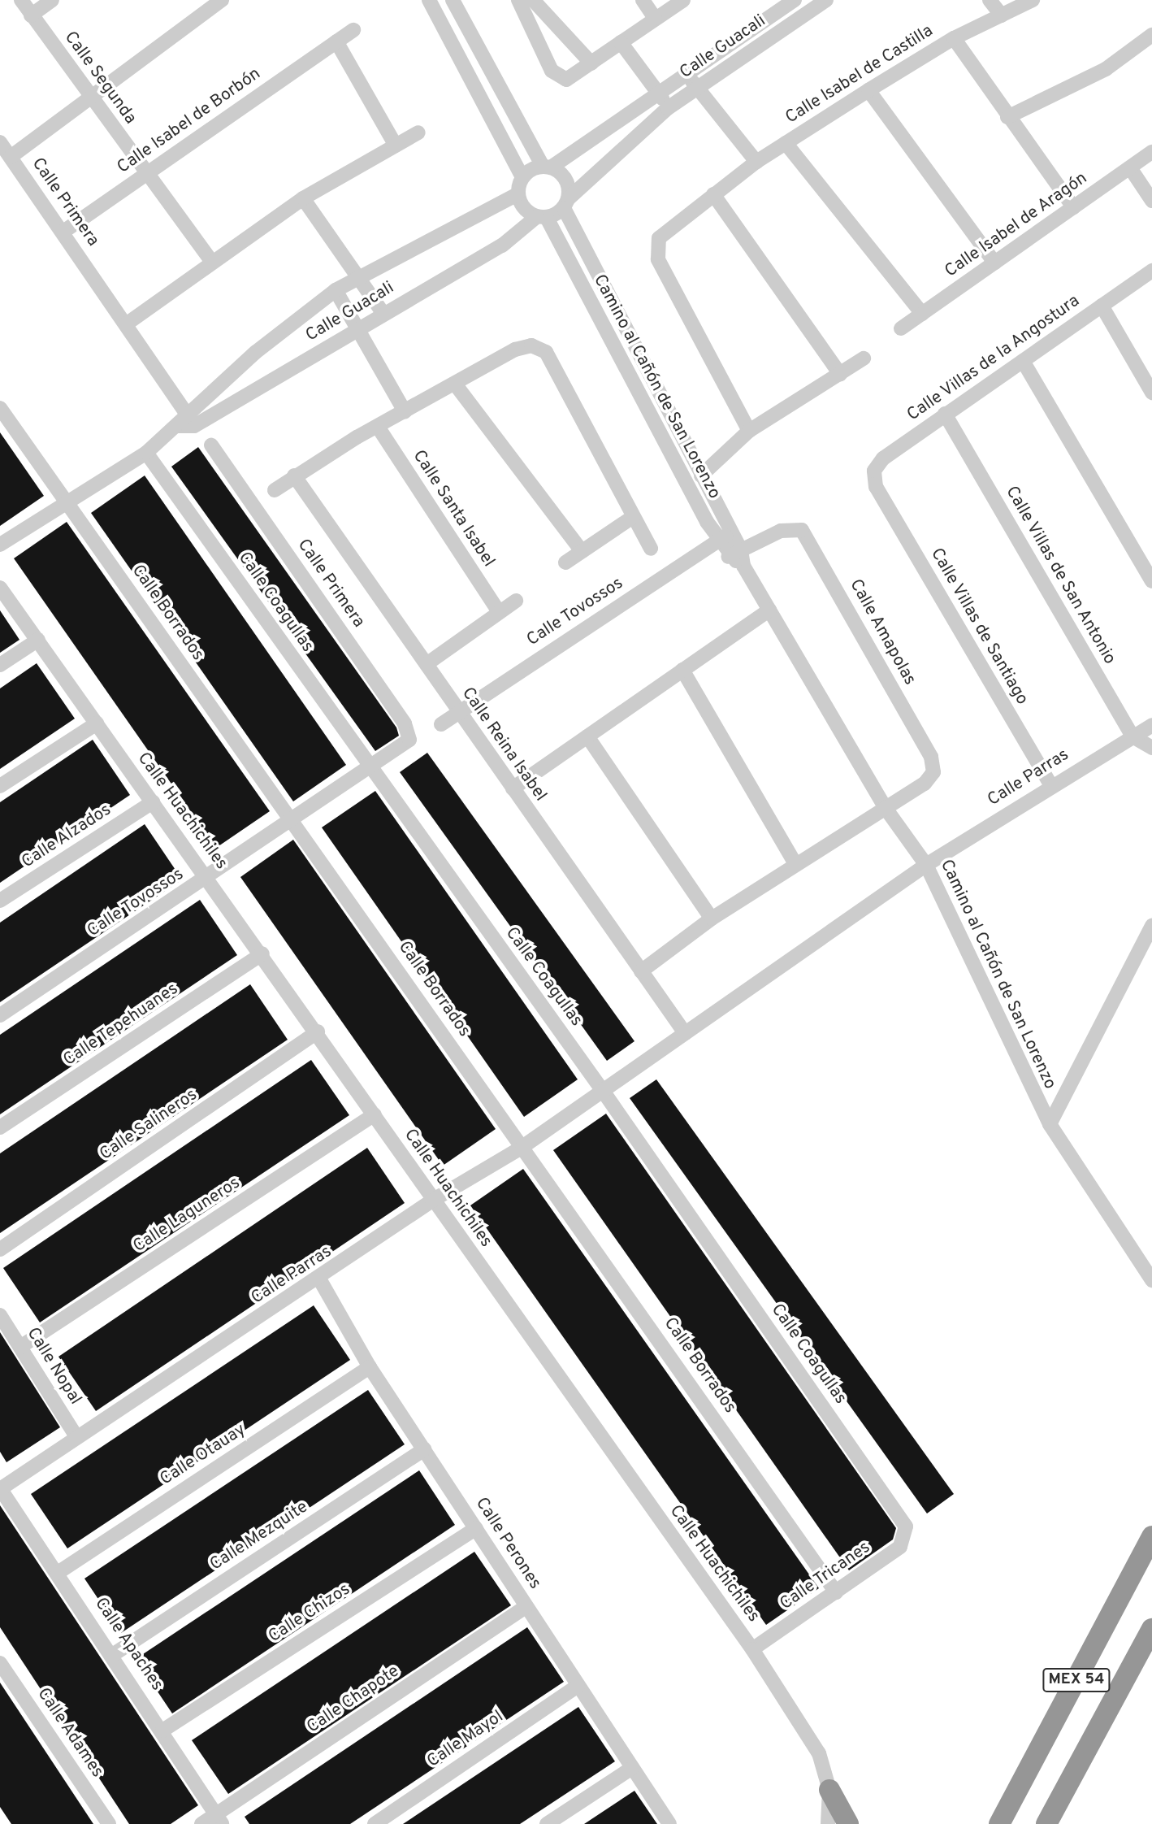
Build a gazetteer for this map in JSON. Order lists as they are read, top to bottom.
{
  "streets": {
    "highway": ["MEX 54"],
    "street": [
      "Calle Guacali",
      "Calle Isabel de Castilla",
      "Calle Segunda",
      "Calle Isabel de Borbón",
      "Calle Primera",
      "Calle Isabel de Aragón",
      "Calle Villas de la Angostura",
      "Camino al Cañón de San Lorenzo",
      "Calle Santa Isabel",
      "Calle Villas de San Antonio",
      "Calle Coagullas",
      "Calle Tovossos",
      "Calle Borrados",
      "Calle Villas de Santiago",
      "Calle Amapolas",
      "Calle Reina Isabel",
      "Calle Parras",
      "Calle Huachichiles",
      "Calle Alzados",
      "Calle Tepehuanes",
      "Calle Salineros",
      "Calle Laguneros",
      "Calle Nopal",
      "Calle Otauay",
      "Calle Mezquite",
      "Calle Perones",
      "Calle Tricanes",
      "Calle Chizos",
      "Calle Apaches",
      "Calle Chapote",
      "Calle Adames",
      "Calle Mayol"
    ]
  },
  "crossings": [
    ["Calle Guacali", "Calle Primera"],
    ["Calle Guacali", "Camino al Cañón de San Lorenzo"],
    ["Calle Guacali", "Calle Coagullas"],
    ["Calle Guacali", "Calle Borrados"],
    ["Calle Segunda", "Calle Isabel de Borbón"],
    ["Calle Isabel de Borbón", "Calle Primera"],
    ["Calle Primera", "Calle Tovossos"],
    ["Calle Villas de la Angostura", "Calle Villas de San Antonio"],
    ["Calle Villas de la Angostura", "Calle Villas de Santiago"],
    ["Camino al Cañón de San Lorenzo", "Calle Tovossos"],
    ["Camino al Cañón de San Lorenzo", "Calle Amapolas"],
    ["Camino al Cañón de San Lorenzo", "Calle Parras"],
    ["Calle Villas de San Antonio", "Calle Parras"],
    ["Calle Coagullas", "Calle Tovossos"],
    ["Calle Coagullas", "Calle Parras"],
    ["Calle Coagullas", "Calle Tricanes"],
    ["Calle Tovossos", "Calle Borrados"],
    ["Calle Tovossos", "Calle Reina Isabel"],
    ["Calle Tovossos", "Calle Huachichiles"],
    ["Calle Borrados", "Calle Parras"],
    ["Calle Borrados", "Calle Tricanes"],
    ["Calle Villas de Santiago", "Calle Parras"],
    ["Calle Reina Isabel", "Calle Parras"],
    ["Calle Parras", "Calle Huachichiles"],
    ["Calle Parras", "Calle Nopal"],
    ["Calle Parras", "Calle Perones"],
    ["Calle Parras", "Calle Apaches"],
    ["Calle Huachichiles", "Calle Alzados"],
    ["Calle Huachichiles", "Calle Tepehuanes"],
    ["Calle Huachichiles", "Calle Salineros"],
    ["Calle Huachichiles", "Calle Laguneros"],
    ["Calle Huachichiles", "Calle Tricanes"],
    ["Calle Laguneros", "Calle Nopal"],
    ["Calle Otauay", "Calle Perones"],
    ["Calle Otauay", "Calle Apaches"],
    ["Calle Mezquite", "Calle Perones"],
    ["Calle Mezquite", "Calle Apaches"],
    ["Calle Perones", "Calle Chizos"],
    ["Calle Perones", "Calle Chapote"],
    ["Calle Perones", "Calle Mayol"],
    ["Calle Chizos", "Calle Apaches"],
    ["Calle Apaches", "Calle Chapote"]
  ]
}
